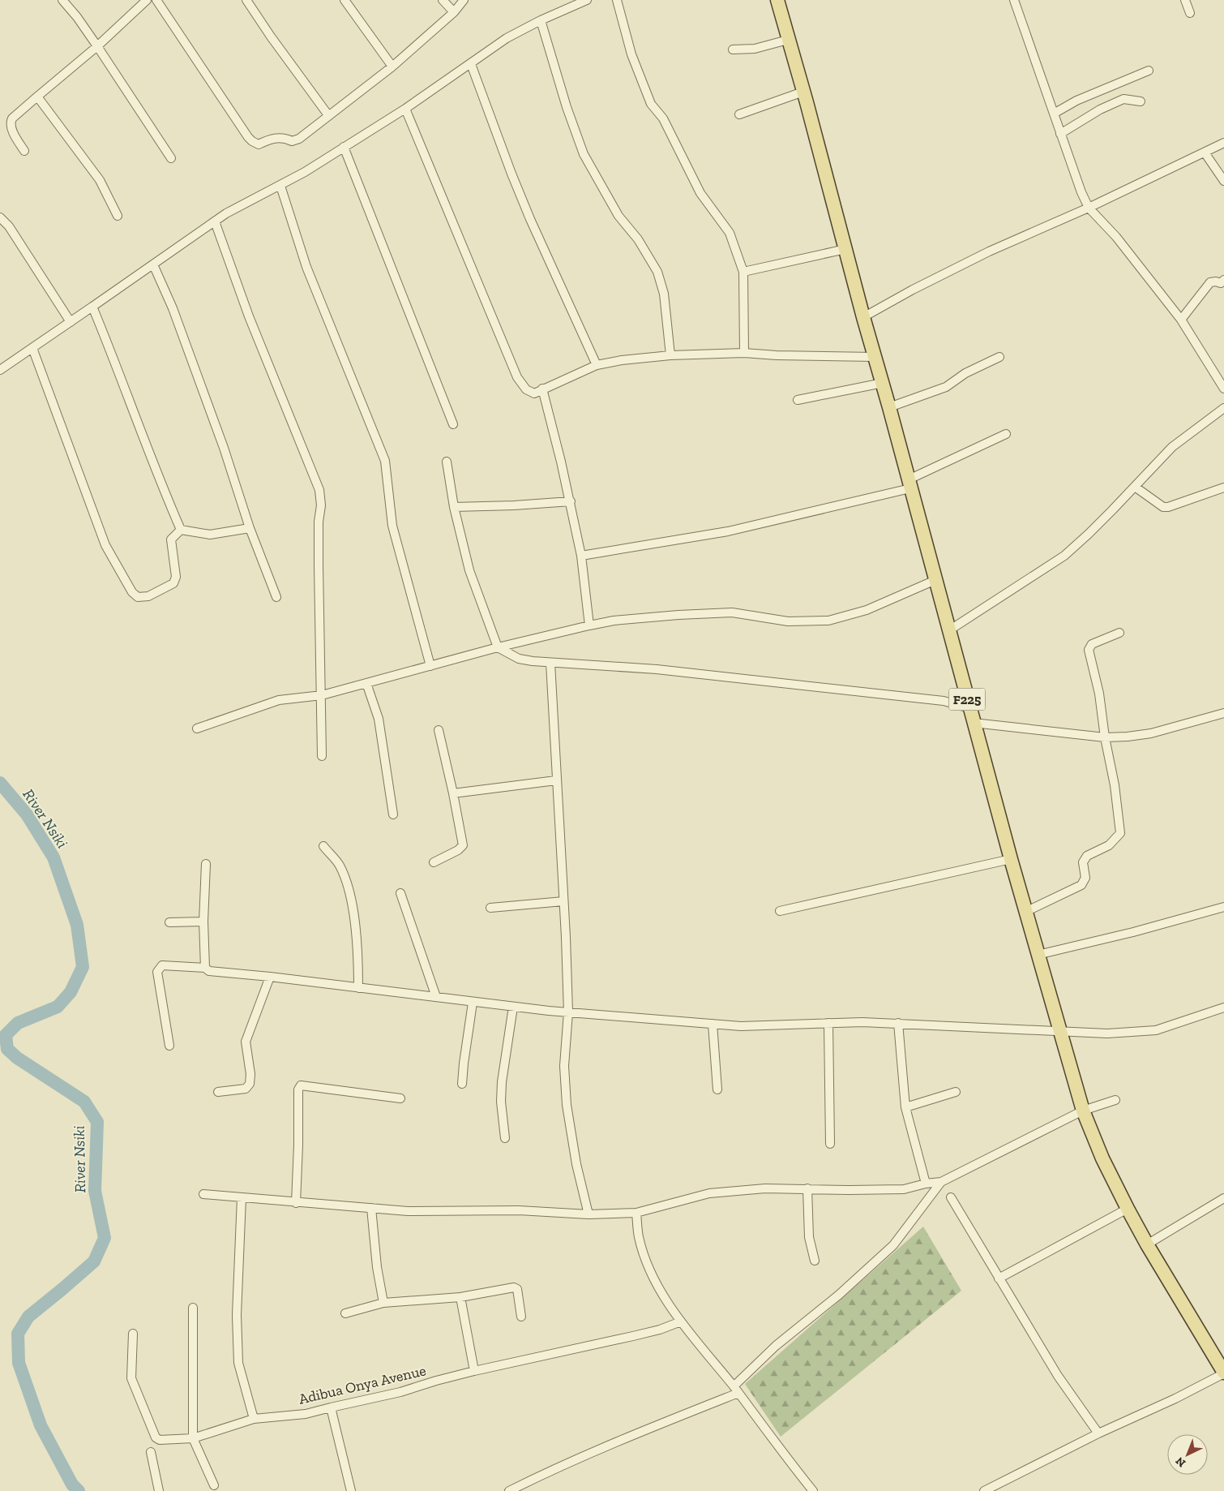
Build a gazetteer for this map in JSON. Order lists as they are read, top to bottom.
{
  "streets": {
    "main road": ["F225"],
    "street": ["Adibua Onya Avenue"]
  },
  "water": ["River Nsiki"],
  "north": "bottom left"
}
